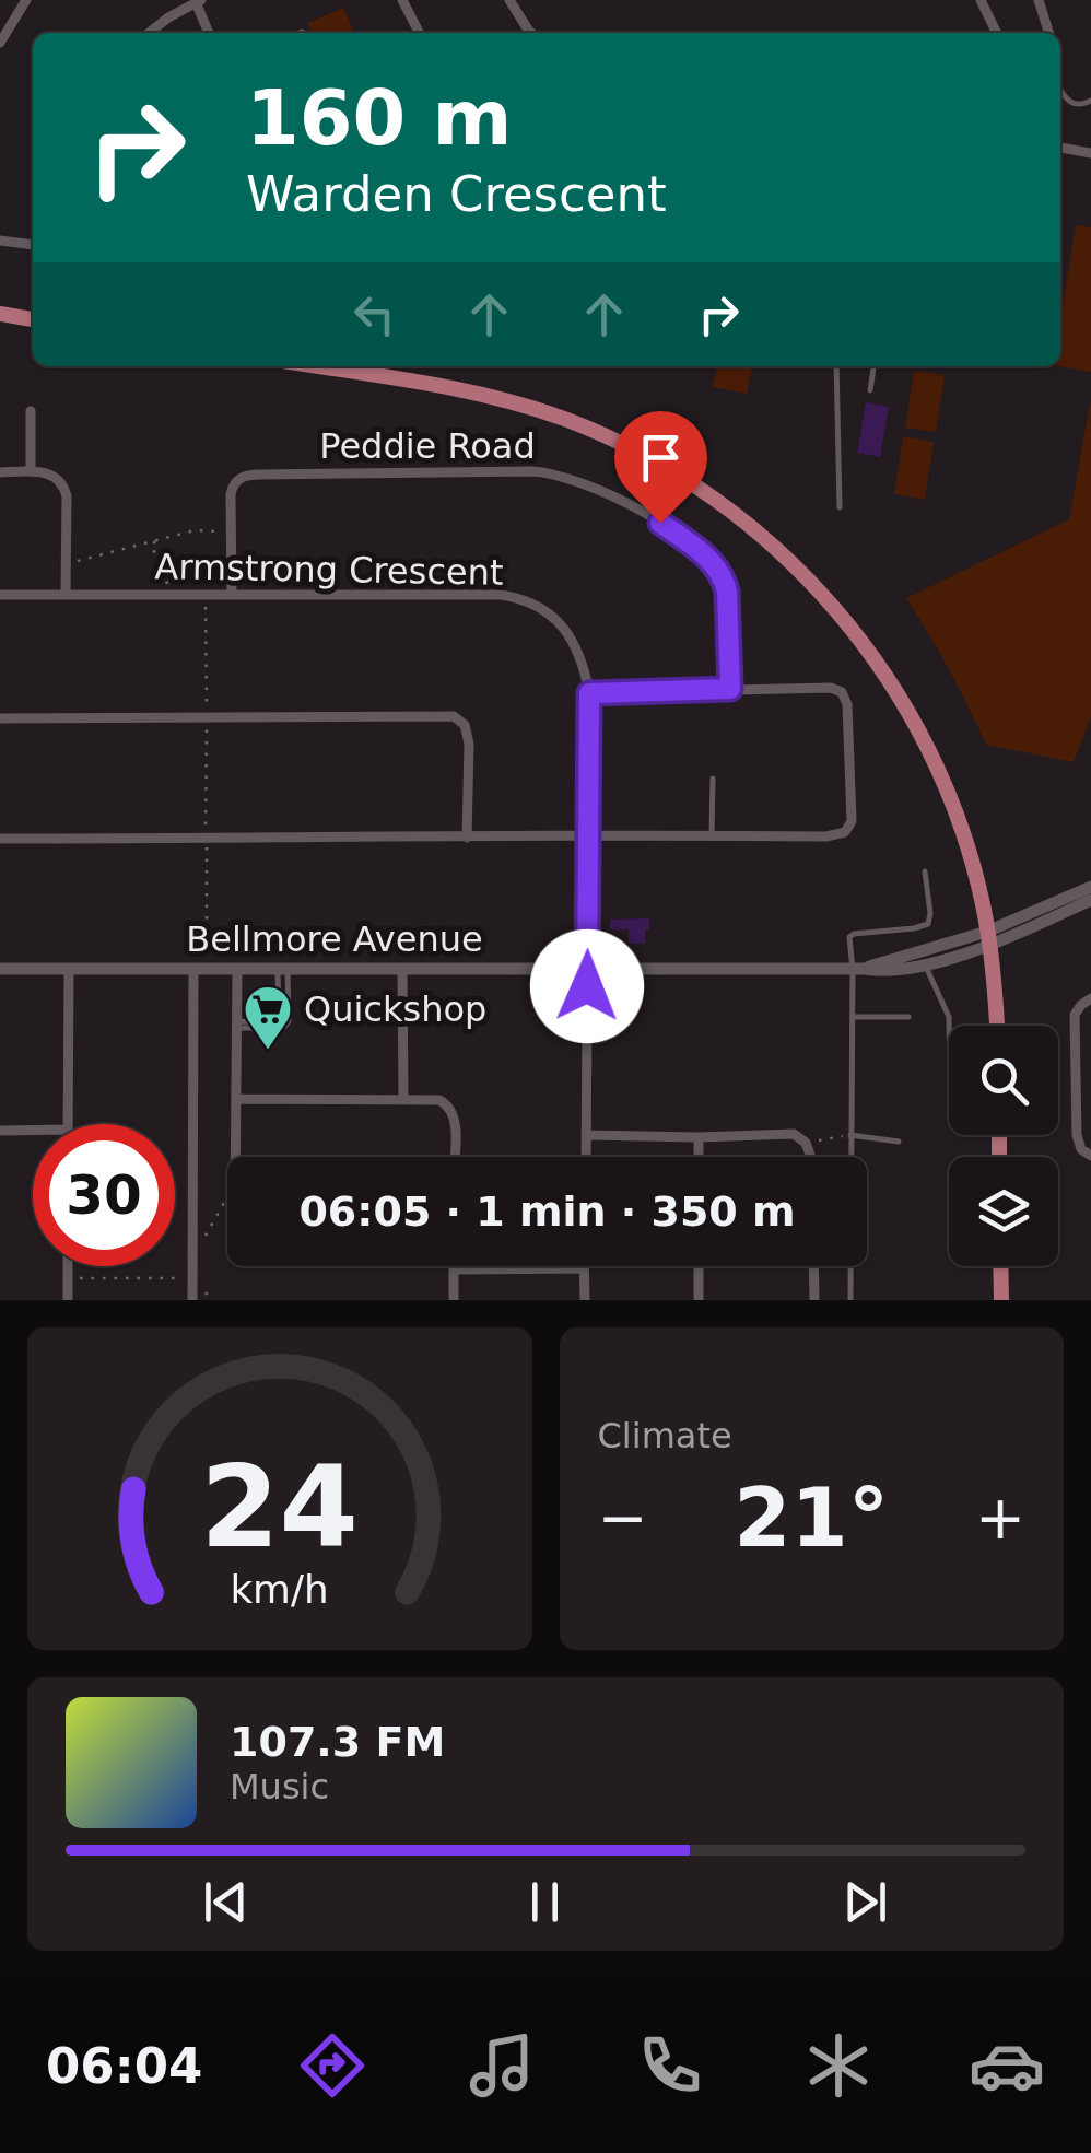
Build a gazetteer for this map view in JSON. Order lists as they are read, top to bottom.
{
  "streets": {
    "street": ["Peddie Road", "Armstrong Crescent", "Bellmore Avenue"]
  },
  "crossings": [
    ["Peddie Road", "Armstrong Crescent"],
    ["Armstrong Crescent", "Bellmore Avenue"]
  ],
  "places": {
    "supermarket": ["Quickshop"]
  },
  "page": {
    "turn": ["160 m", "Warden Crescent"],
    "limit": "30",
    "trip": "06:05 · 1 min · 350 m",
    "tile": "Climate",
    "heat": ["−", "21°", "+"],
    "song": ["107.3 FM", "Music"],
    "tabs": "06:04",
    "gauge": ["24", "km/h"]
  }
}
